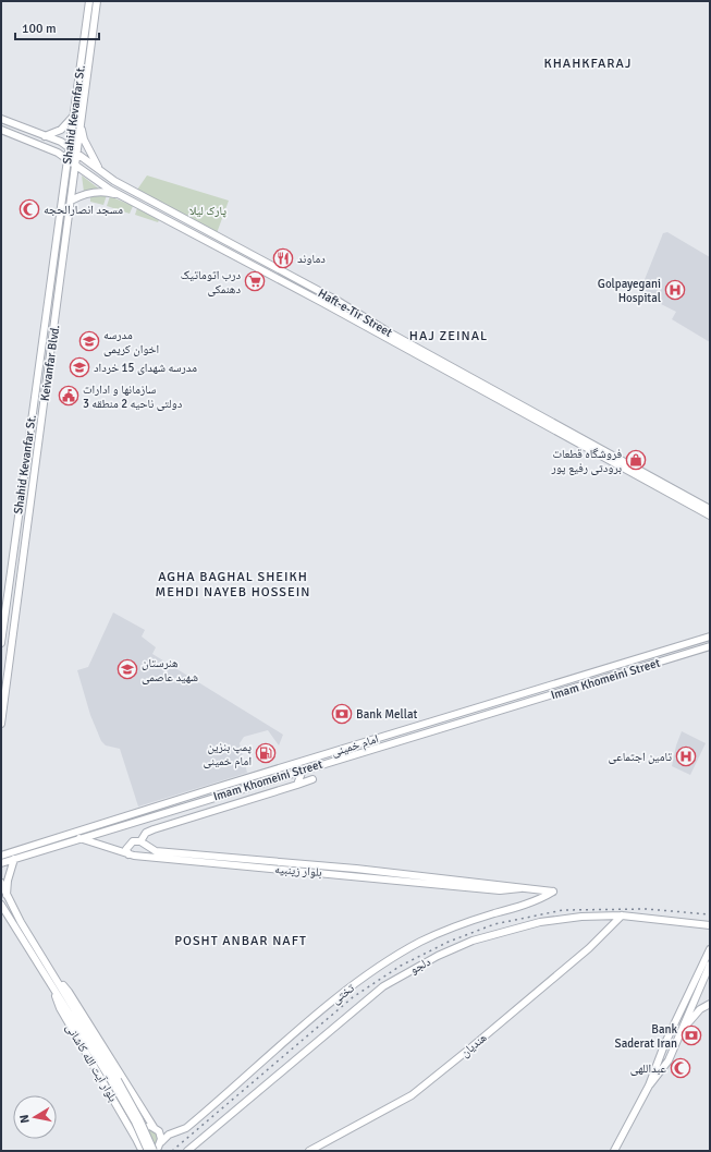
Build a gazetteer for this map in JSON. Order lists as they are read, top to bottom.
{
  "streets": {
    "main road": [
      "Shahid Kevanfar St.",
      "Haft-e-Tir Street",
      "Keivanfar Blvd.",
      "Imam Khomeini Street",
      "امام خمینی",
      "بلوار زینبیه",
      "دلجو",
      "تختی",
      "هندیان",
      "بلوار آیت الله کاشانی"
    ]
  },
  "crossings": [
    ["Shahid Kevanfar St.", "Haft-e-Tir Street"],
    ["Haft-e-Tir Street", "Keivanfar Blvd."],
    ["Imam Khomeini Street", "امام خمینی"],
    ["Imam Khomeini Street", "بلوار زینبیه"],
    ["بلوار زینبیه", "تختی"],
    ["دلجو", "هندیان"],
    ["تختی", "بلوار آیت الله کاشانی"]
  ],
  "districts": [
    "KHAHKFARAJ",
    "HAJ ZEINAL",
    "AGHA BAGHAL SHEIKH MEHDI NAYEB HOSSEIN",
    "POSHT ANBAR NAFT"
  ],
  "parks": ["پارک لیلا"],
  "places": {
    "mosque": ["مسجد انصارالحجه", "عبداللهی"],
    "restaurant": ["دماوند"],
    "supermarket": ["درب اتوماتیک دهنمکی"],
    "hospital": ["Golpayegani Hospital", "تامین اجتماعی"],
    "school or university": ["مدرسه اخوان کریمی", "مدرسه شهدای 15 خرداد", "هنرستان شهید عاصمی"],
    "public building": ["سازمانها و ادارات دولتی ناحیه 2 منطقه 3"],
    "shop": ["فروشگاه قطعات برودتی رفیع پور"],
    "bank": ["Bank Mellat", "Bank Saderat Iran"],
    "fuel station": ["پمپ بنزین امام خمینی"]
  },
  "scale_bar": "100 m",
  "north": "left"
}
